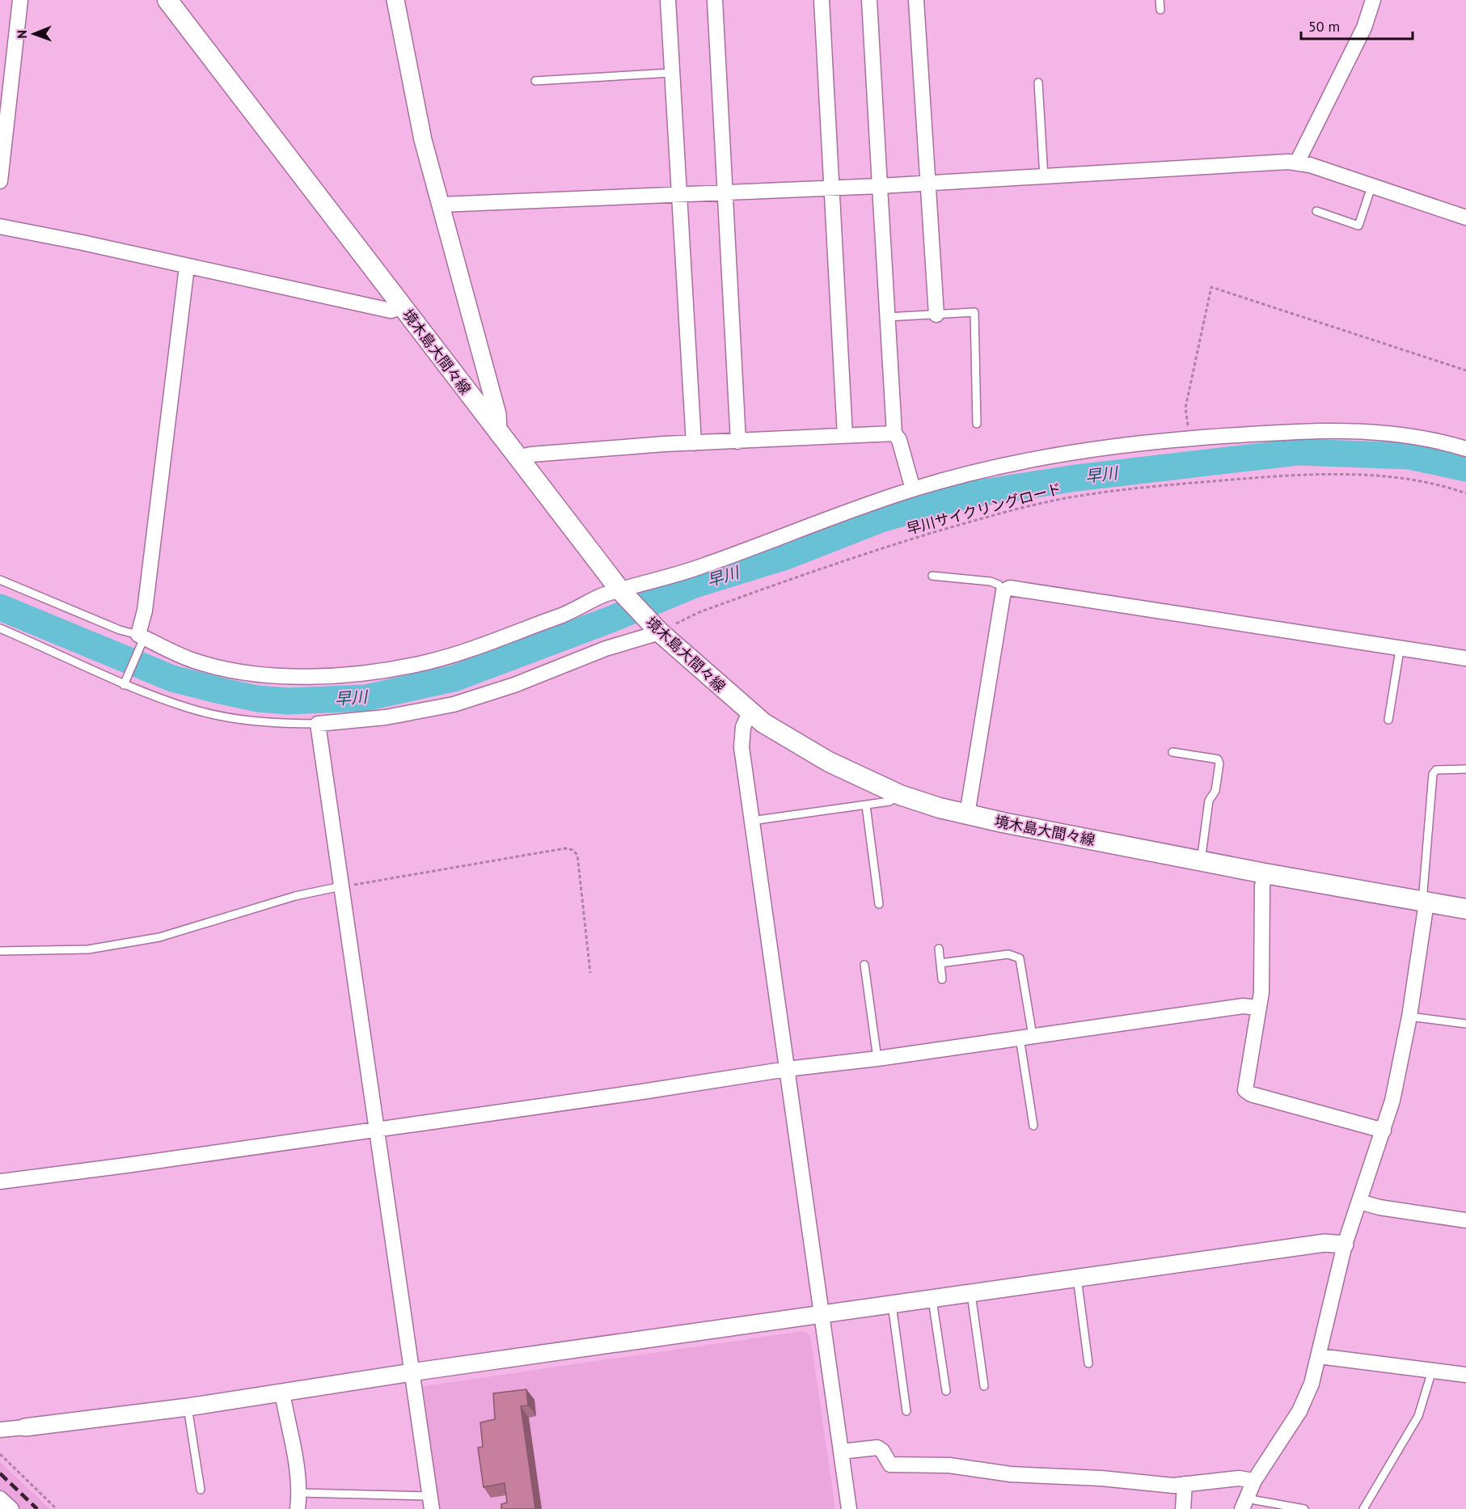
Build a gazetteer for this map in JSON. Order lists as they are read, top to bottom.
{
  "streets": {
    "main road": ["境木島大間々線"],
    "path": ["早川サイクリングロード"]
  },
  "crossings": [
    ["境木島大間々線", "早川サイクリングロード"]
  ],
  "water": ["早川"],
  "scale_bar": "50 m",
  "north": "left"
}
